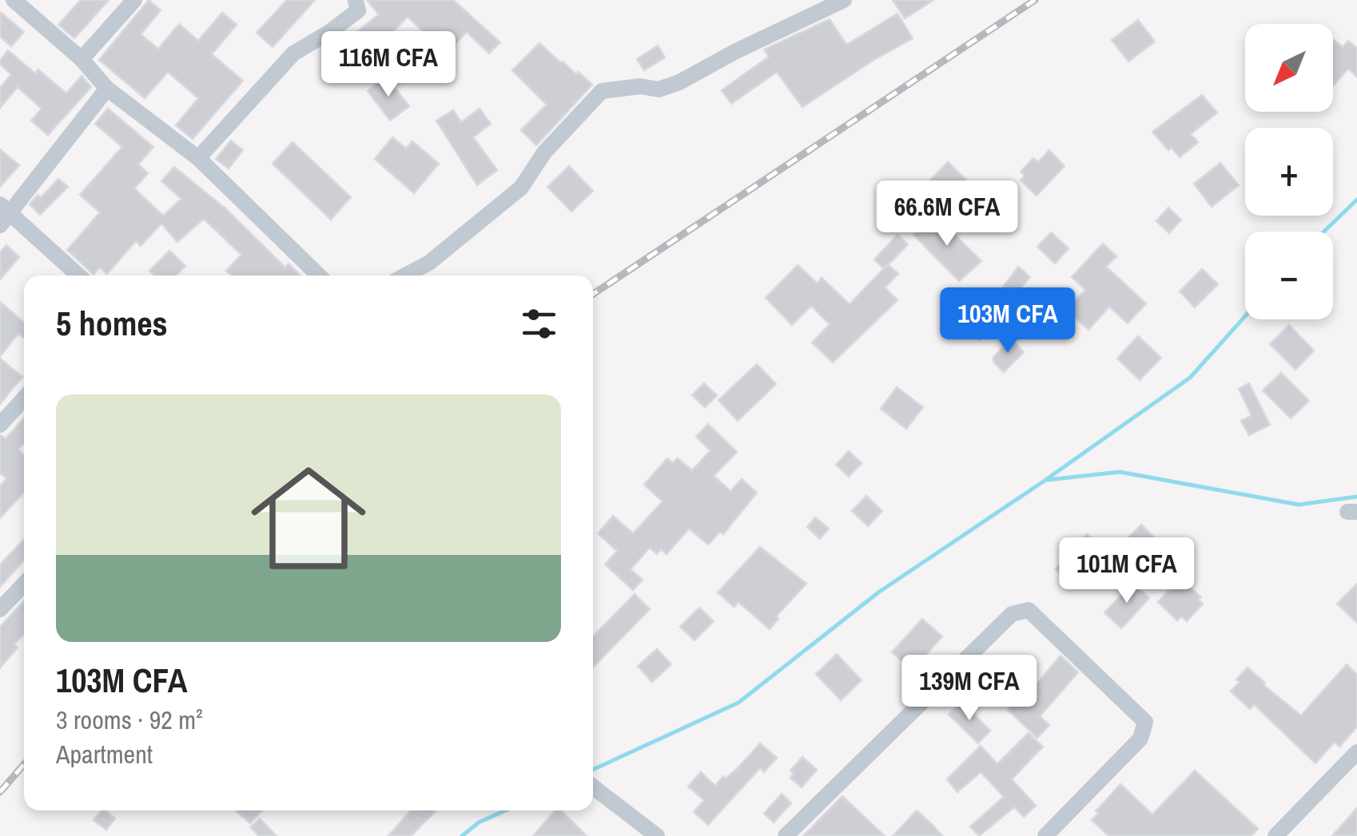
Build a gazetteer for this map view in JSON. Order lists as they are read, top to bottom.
{
  "north": "bottom left",
  "page": {
    "map_buttons": ["+", "−"],
    "price": [
      "116M CFA",
      "66.6M CFA",
      "103M CFA",
      "101M CFA",
      "139M CFA"
    ],
    "heading": "5 homes",
    "list": [
      {
        "name": "103M CFA",
        "note": "3 rooms · 92 m² · Apartment"
      }
    ]
  }
}
